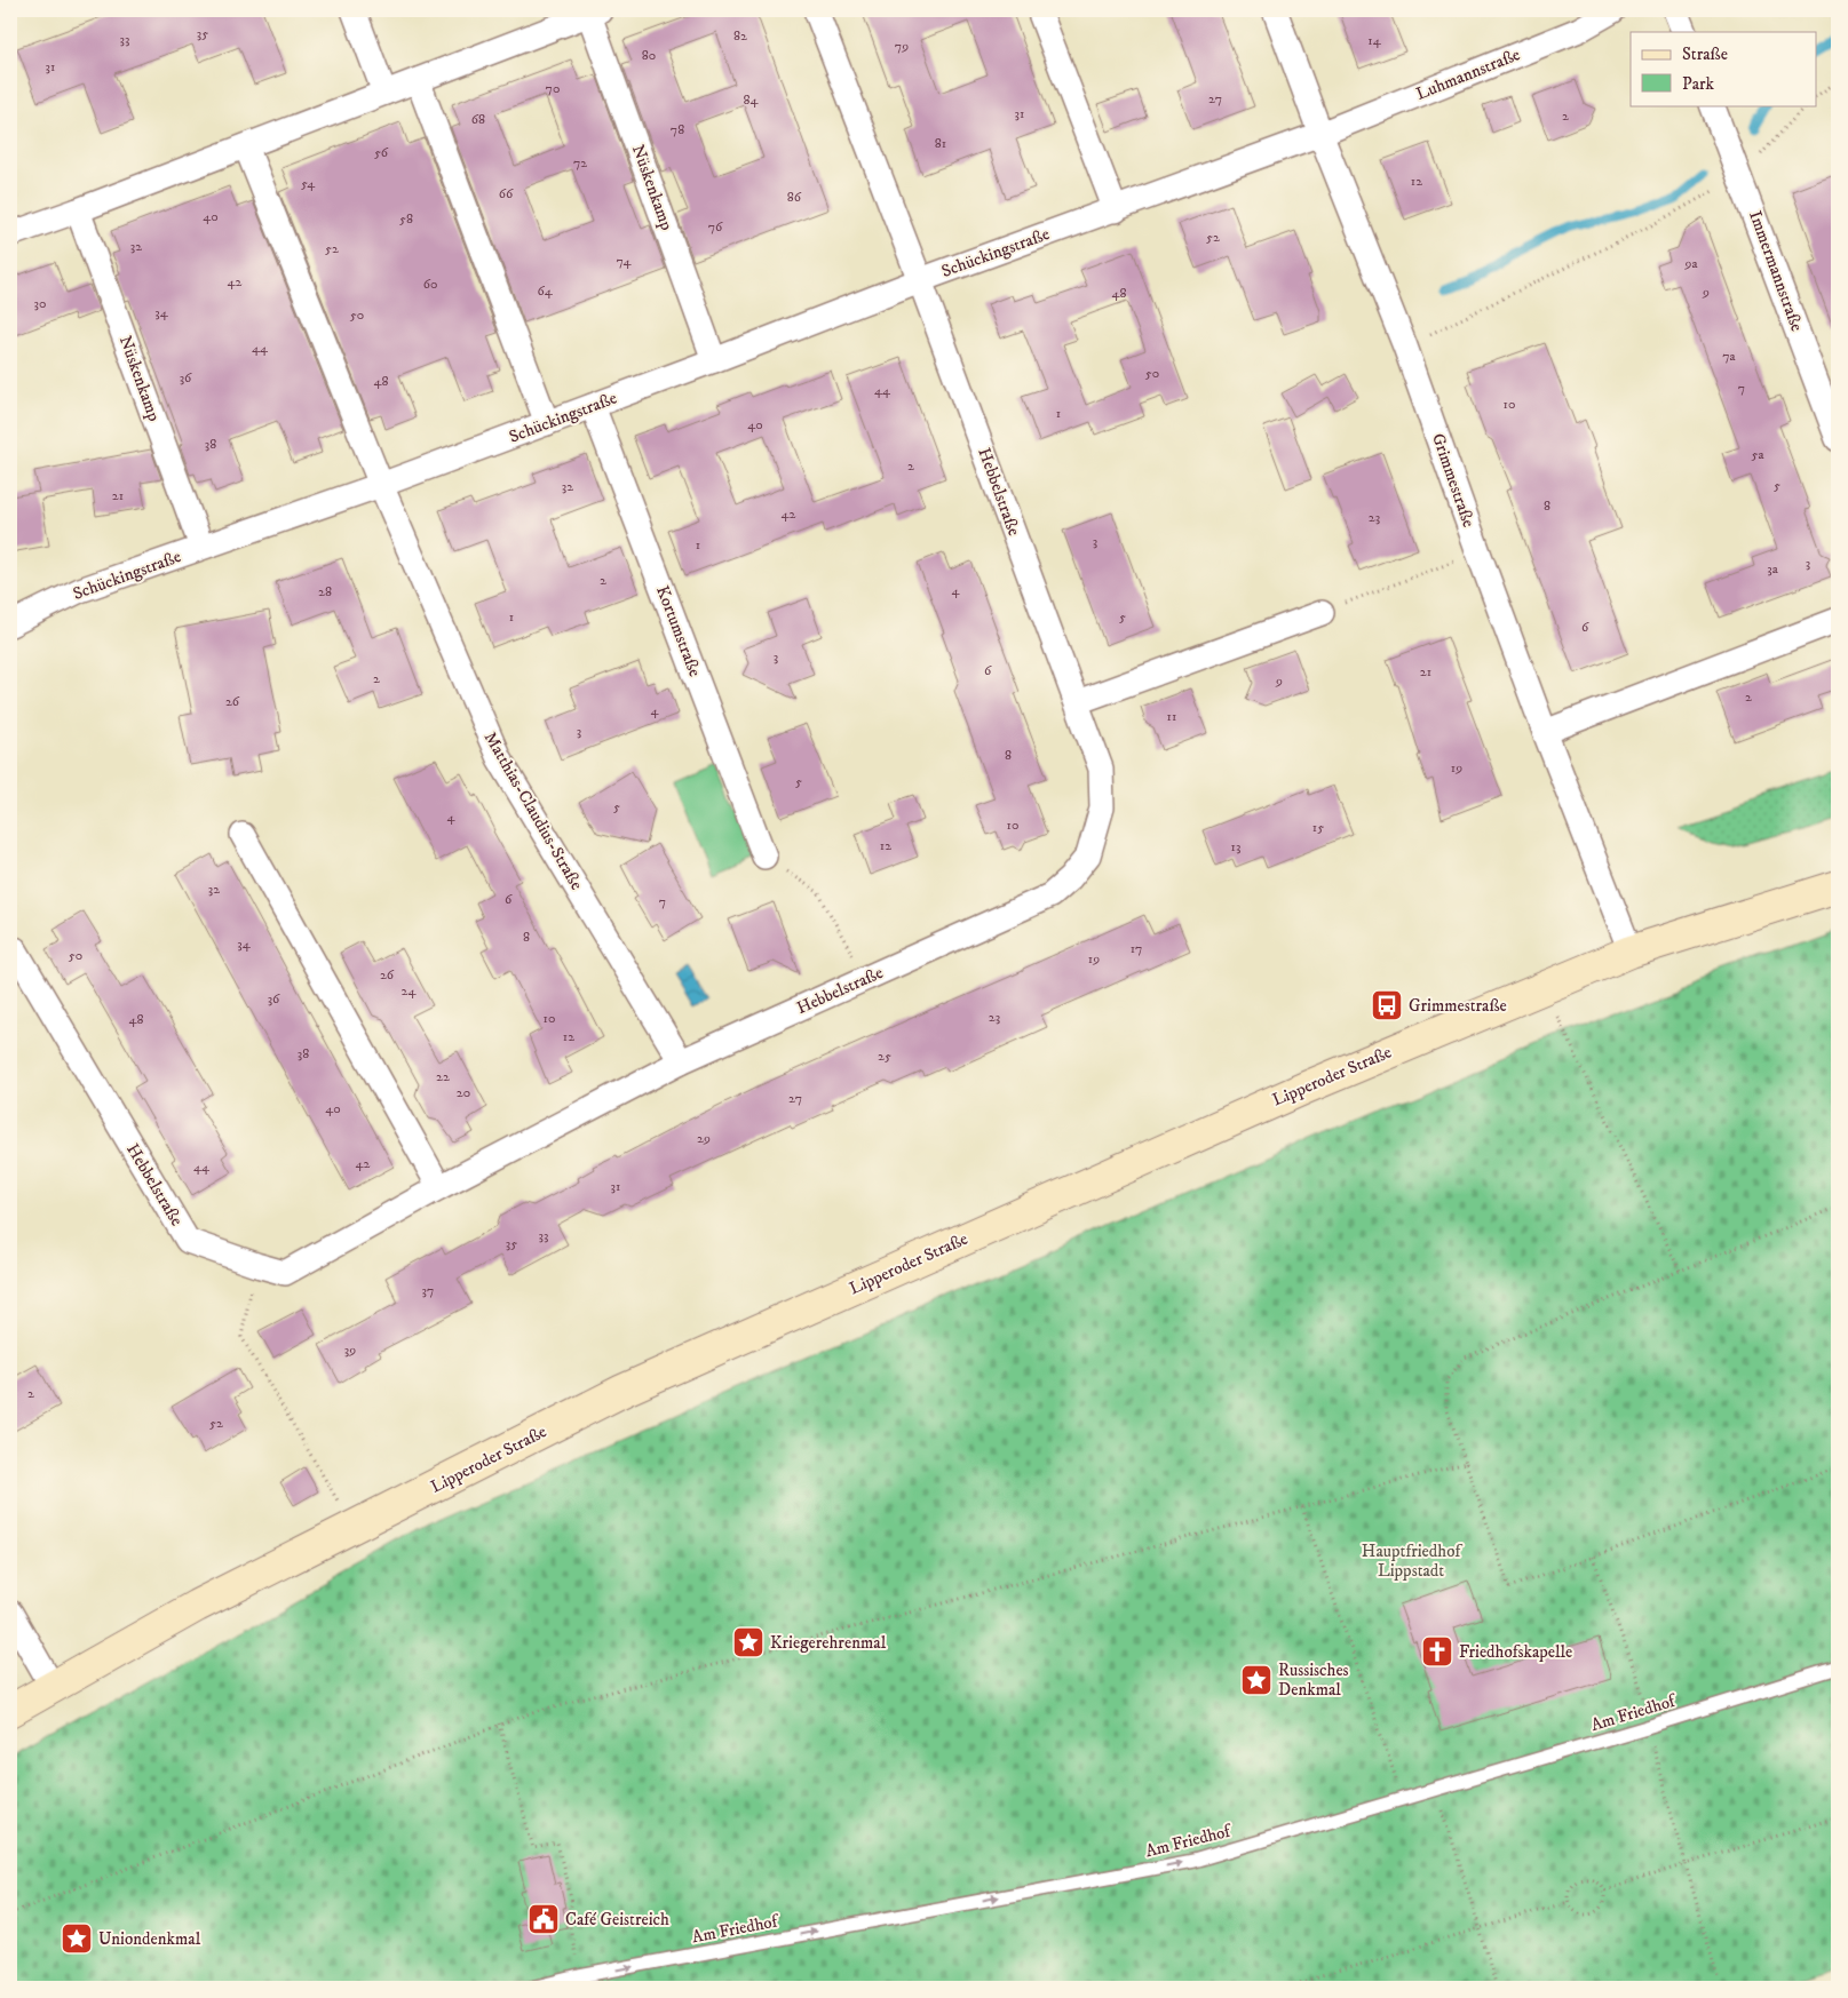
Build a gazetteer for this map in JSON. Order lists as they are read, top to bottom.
{
  "streets": {
    "main road": ["Lipperoder Straße"],
    "street": [
      "Luhmannstraße",
      "Nüskenkamp",
      "Schückingstraße",
      "Immermannstraße",
      "Grimmestraße",
      "Hebbelstraße",
      "Kortumstraße",
      "Matthias-Claudius-Straße"
    ],
    "lane": ["Am Friedhof"]
  },
  "crossings": [
    ["Luhmannstraße", "Schückingstraße"],
    ["Luhmannstraße", "Grimmestraße"],
    ["Nüskenkamp", "Schückingstraße"],
    ["Schückingstraße", "Grimmestraße"],
    ["Schückingstraße", "Hebbelstraße"],
    ["Schückingstraße", "Kortumstraße"],
    ["Schückingstraße", "Matthias-Claudius-Straße"],
    ["Grimmestraße", "Lipperoder Straße"],
    ["Hebbelstraße", "Matthias-Claudius-Straße"]
  ],
  "one_way": ["Am Friedhof"],
  "parks": ["Hauptfriedhof Lippstadt"],
  "places": {
    "bus stop": ["Grimmestraße"],
    "place": ["Kriegerehrenmal", "Russisches Denkmal", "Uniondenkmal"],
    "church": ["Friedhofskapelle"],
    "public building": ["Café Geistreich"]
  },
  "house_numbers": [
    "35",
    "82",
    "33",
    "14",
    "79",
    "80",
    "31",
    "70",
    "27",
    "84",
    "31",
    "2",
    "68",
    "78",
    "81",
    "56",
    "72",
    "12",
    "54",
    "66",
    "86",
    "40",
    "58",
    "76",
    "52",
    "32",
    "52",
    "74",
    "9a",
    "42",
    "60",
    "64",
    "9",
    "48",
    "30",
    "34",
    "50",
    "44",
    "7a",
    "50",
    "36",
    "48",
    "7",
    "44",
    "10",
    "1",
    "40",
    "38",
    "5a",
    "2",
    "5",
    "32",
    "21",
    "8",
    "42",
    "23",
    "3",
    "1",
    "3",
    "3a",
    "2",
    "4",
    "28",
    "1",
    "5",
    "6",
    "3",
    "6",
    "21",
    "2",
    "9",
    "2",
    "26",
    "4",
    "11",
    "3",
    "8",
    "19",
    "5",
    "5",
    "4",
    "10",
    "15",
    "12",
    "13",
    "32",
    "6",
    "7",
    "8",
    "34",
    "17",
    "50",
    "19",
    "26",
    "24",
    "36",
    "23",
    "10",
    "48",
    "12",
    "38",
    "25",
    "22",
    "20",
    "27",
    "40",
    "29",
    "42",
    "44",
    "31",
    "33",
    "35",
    "37",
    "39",
    "2",
    "52"
  ],
  "legend": ["Straße", "Park"]
}
